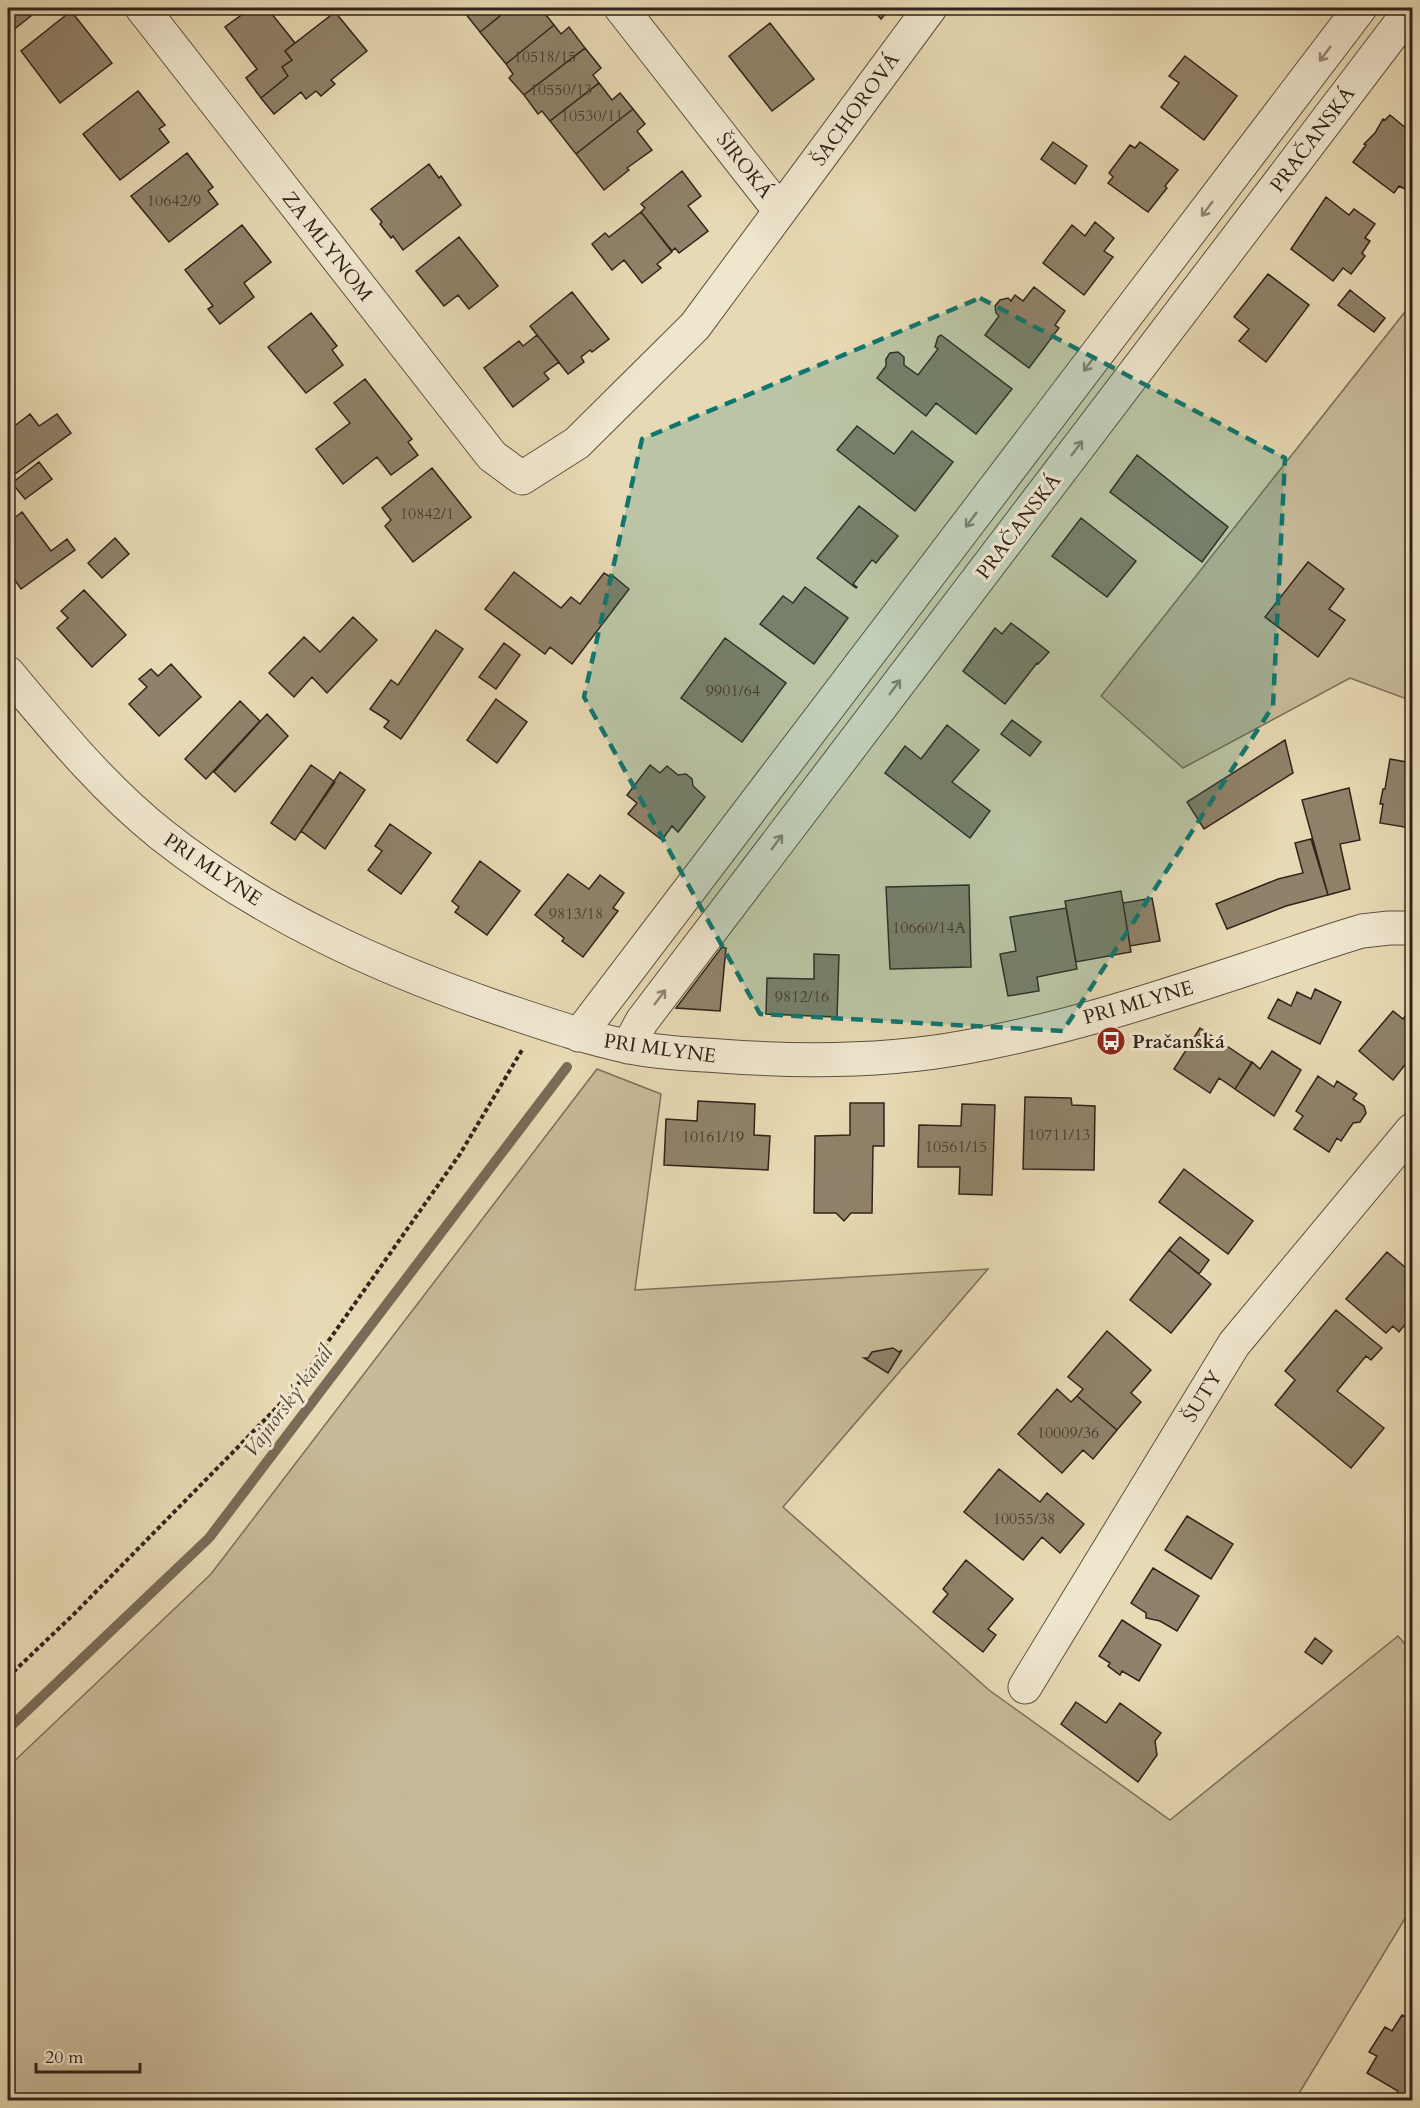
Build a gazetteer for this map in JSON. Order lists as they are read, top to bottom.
{
  "streets": {
    "street": [
      "ŠACHOROVÁ",
      "PRAČANSKÁ",
      "ŠIROKÁ",
      "ZA MLYNOM",
      "PRI MLYNE",
      "ŠUTY"
    ]
  },
  "crossings": [
    ["ŠACHOROVÁ", "ŠIROKÁ"],
    ["PRAČANSKÁ", "PRI MLYNE"],
    ["ŠIROKÁ", "ZA MLYNOM"]
  ],
  "water": ["Vajnorský kanál"],
  "places": {
    "bus stop": ["Pračanská"]
  },
  "house_numbers": [
    "10518/15",
    "10550/13",
    "10530/11",
    "10642/9",
    "10842/1",
    "9901/64",
    "9813/18",
    "10660/14A",
    "9812/16",
    "10711/13",
    "10161/19",
    "10561/15",
    "10009/36",
    "10055/38"
  ],
  "scale_bar": "20 m"
}
